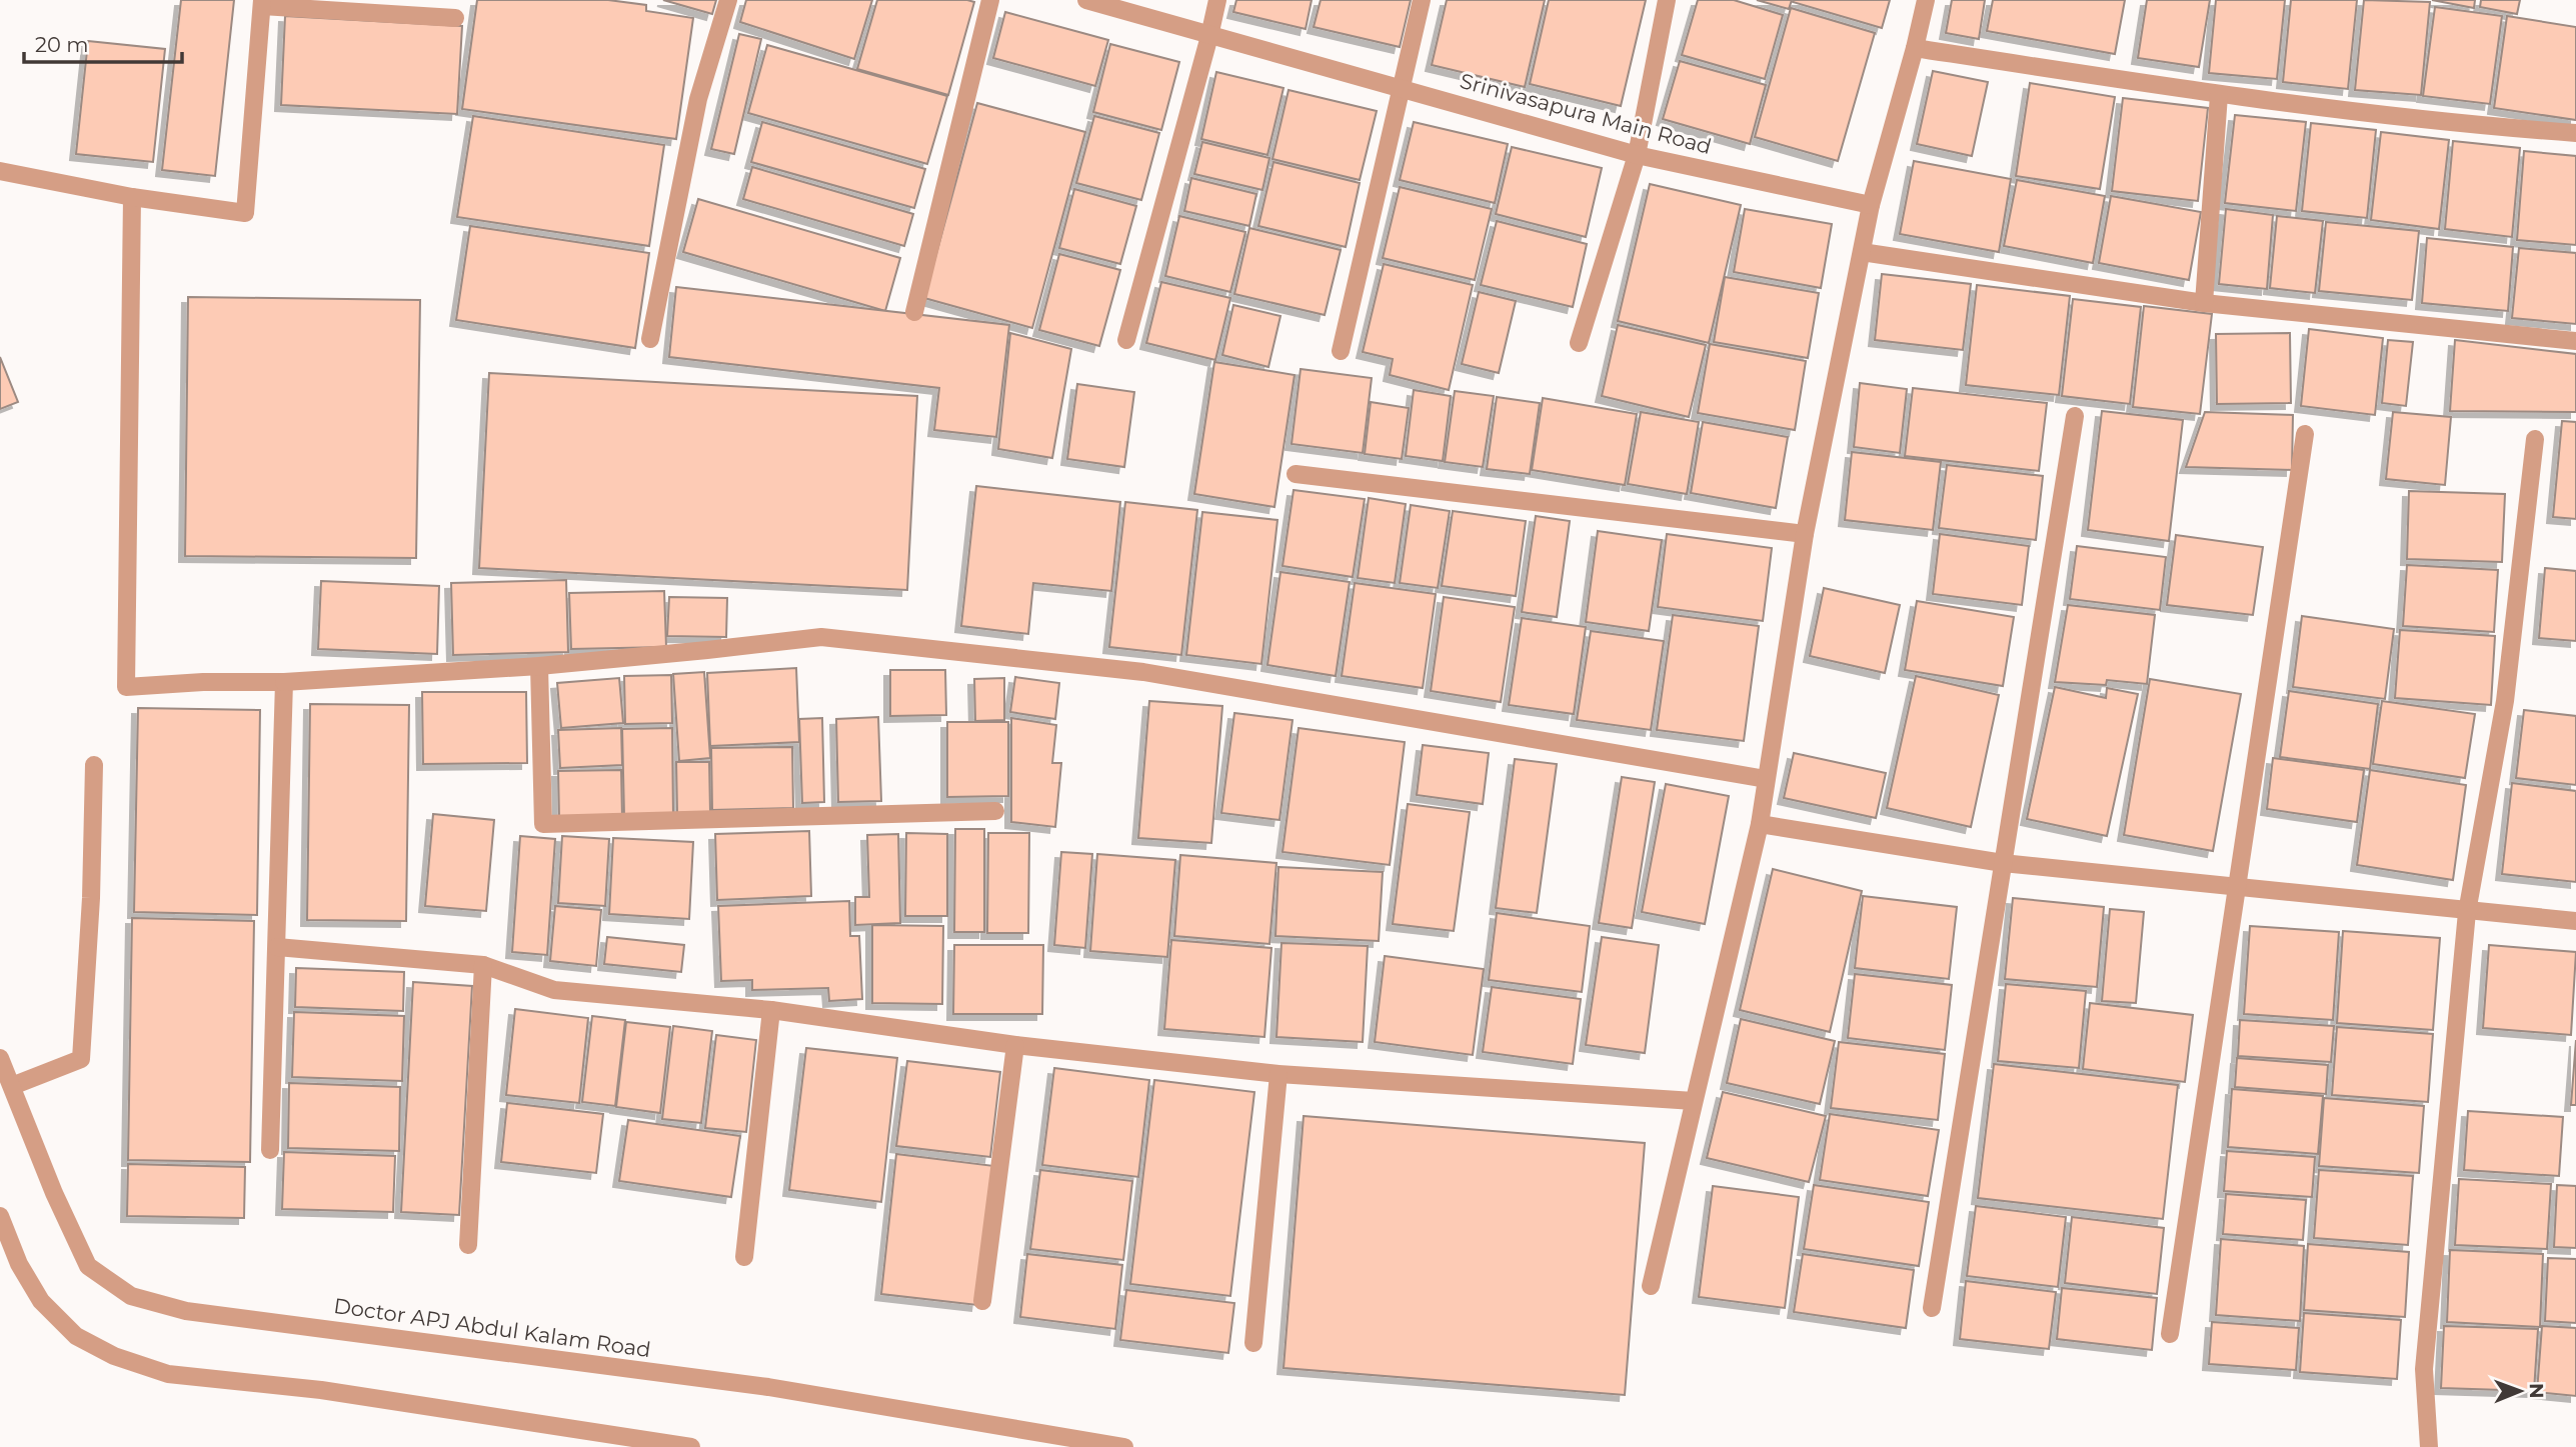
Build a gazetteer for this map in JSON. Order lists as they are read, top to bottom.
{
  "streets": {
    "street": ["Srinivasapura Main Road", "Doctor APJ Abdul Kalam Road"]
  },
  "scale_bar": "20 m",
  "north": "right"
}
